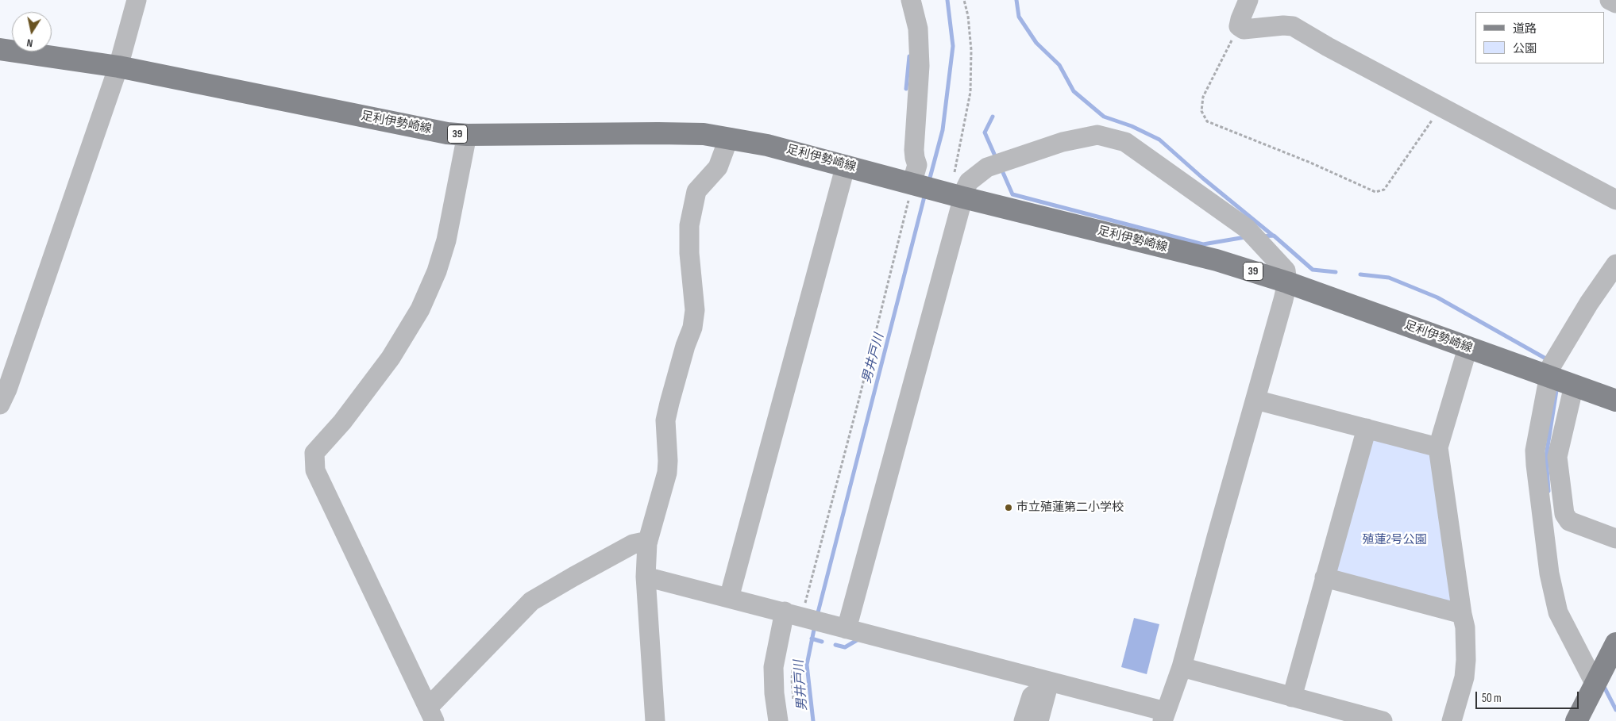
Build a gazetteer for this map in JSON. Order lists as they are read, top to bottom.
{
  "streets": {
    "main road": ["足利伊勢崎線", "39"]
  },
  "water": ["男井戸川"],
  "parks": ["殖蓮2号公園"],
  "places": ["市立殖蓮第二小学校"],
  "legend": ["道路", "公園"],
  "scale_bar": "50 m",
  "north": "bottom"
}
